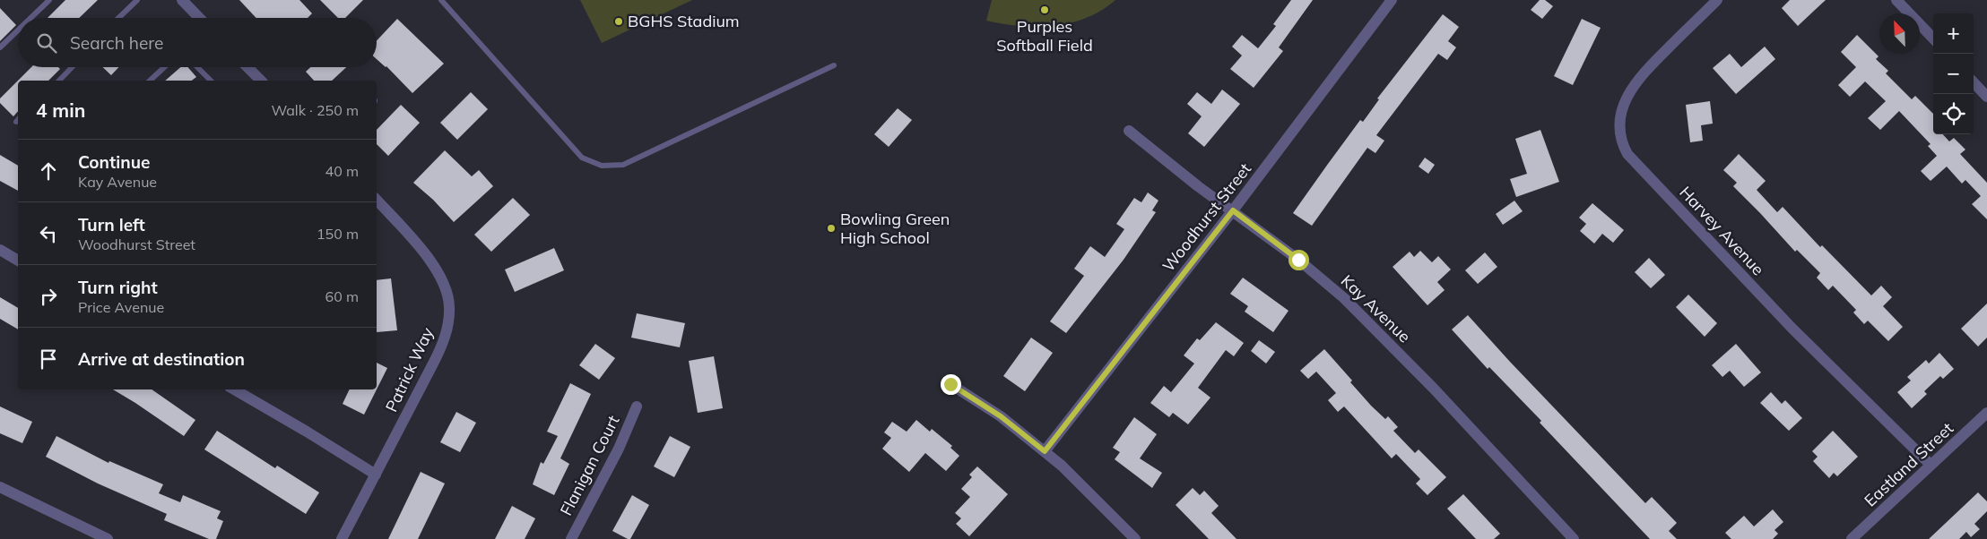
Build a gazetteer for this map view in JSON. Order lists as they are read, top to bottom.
{
  "streets": {
    "street": [
      "Woodhurst Street",
      "Harvey Avenue",
      "Kay Avenue",
      "Patrick Way",
      "Eastland Street",
      "Flanigan Court"
    ]
  },
  "crossings": [
    ["Woodhurst Street", "Kay Avenue"],
    ["Harvey Avenue", "Eastland Street"]
  ],
  "places": ["Purples Softball Field", "BGHS Stadium", "Bowling Green High School"],
  "north": "top left",
  "page": {
    "map_buttons": ["+", "−"],
    "search": "Search here",
    "heading": ["4 min", "Walk · 250 m"],
    "list": [
      ["Continue", "Kay Avenue", "40 m"],
      ["Turn left", "Woodhurst Street", "150 m"],
      ["Turn right", "Price Avenue", "60 m"],
      "Arrive at destination"
    ]
  }
}
